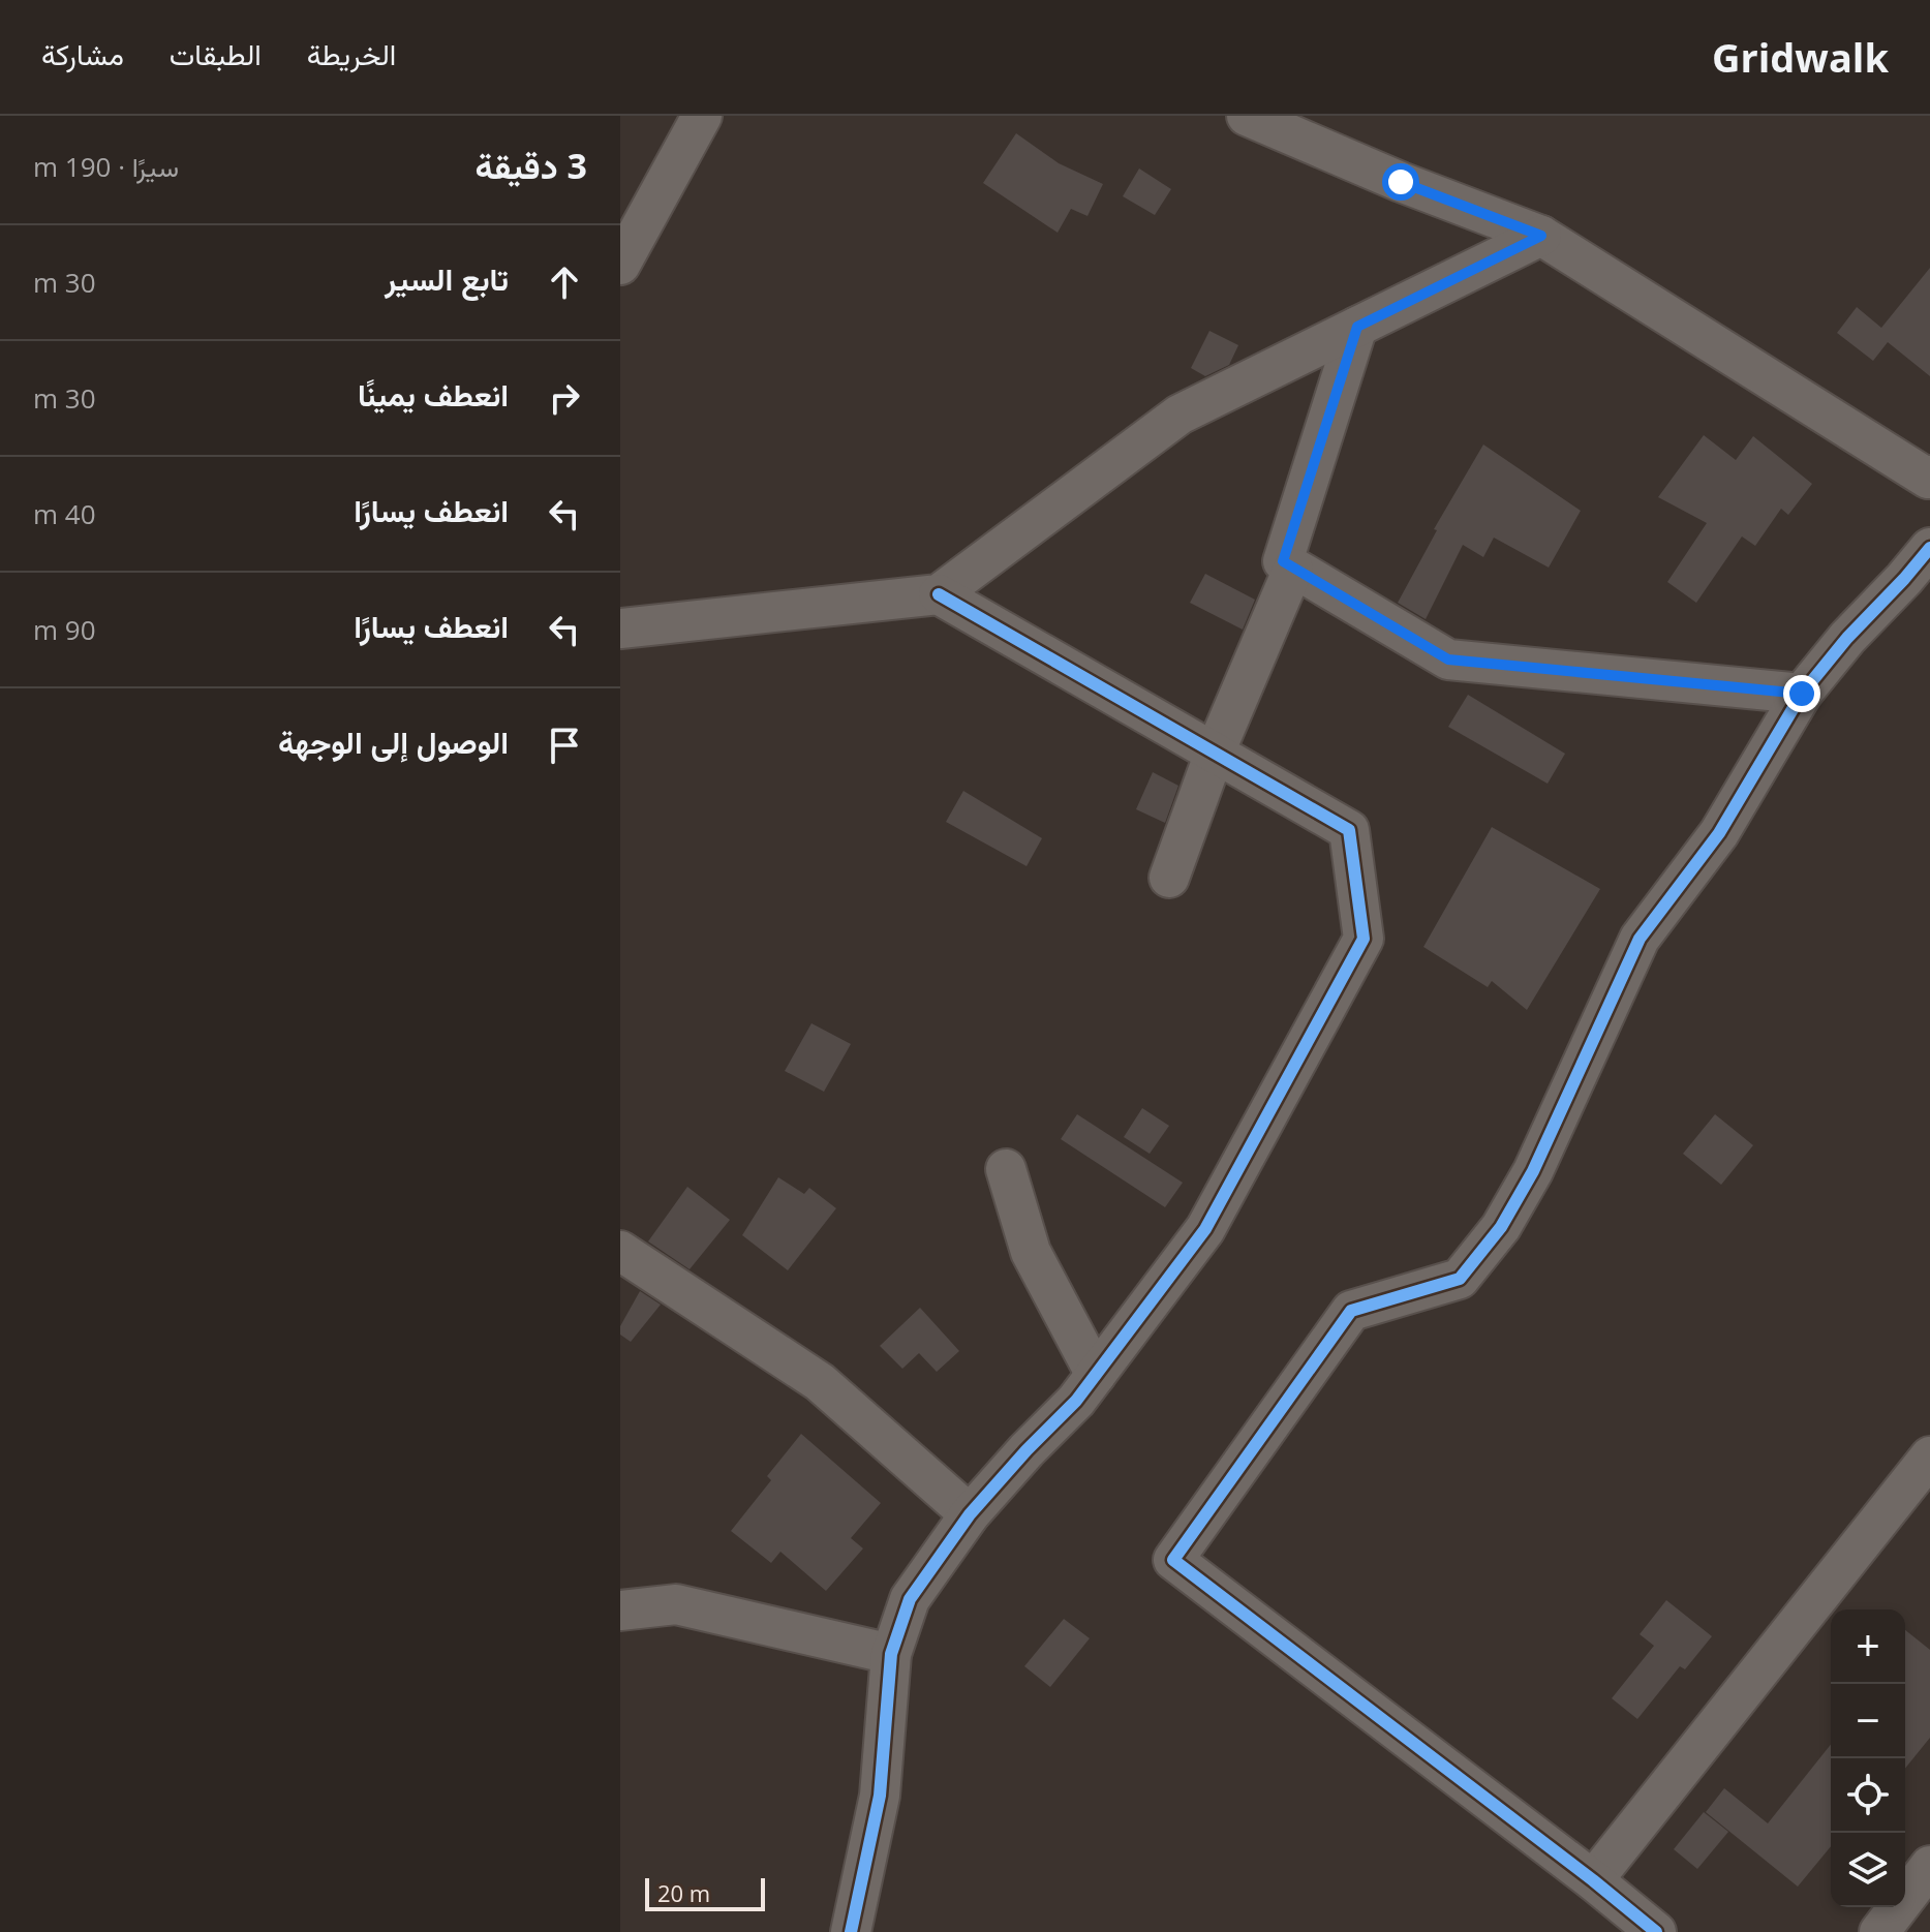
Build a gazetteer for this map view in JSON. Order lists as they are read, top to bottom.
{
  "scale_bar": "20 m",
  "page": {
    "header": "Gridwalk",
    "nav": ["الخريطة", "الطبقات", "مشاركة"],
    "heading": ["3 دقيقة", "سيرًا · 190 m"],
    "list": [
      ["تابع السير", "30 m"],
      ["انعطف يمينًا", "30 m"],
      ["انعطف يسارًا", "40 m"],
      ["انعطف يسارًا", "90 m"],
      "الوصول إلى الوجهة"
    ],
    "map_buttons": ["+", "−"],
    "scale": "20 m"
  }
}
